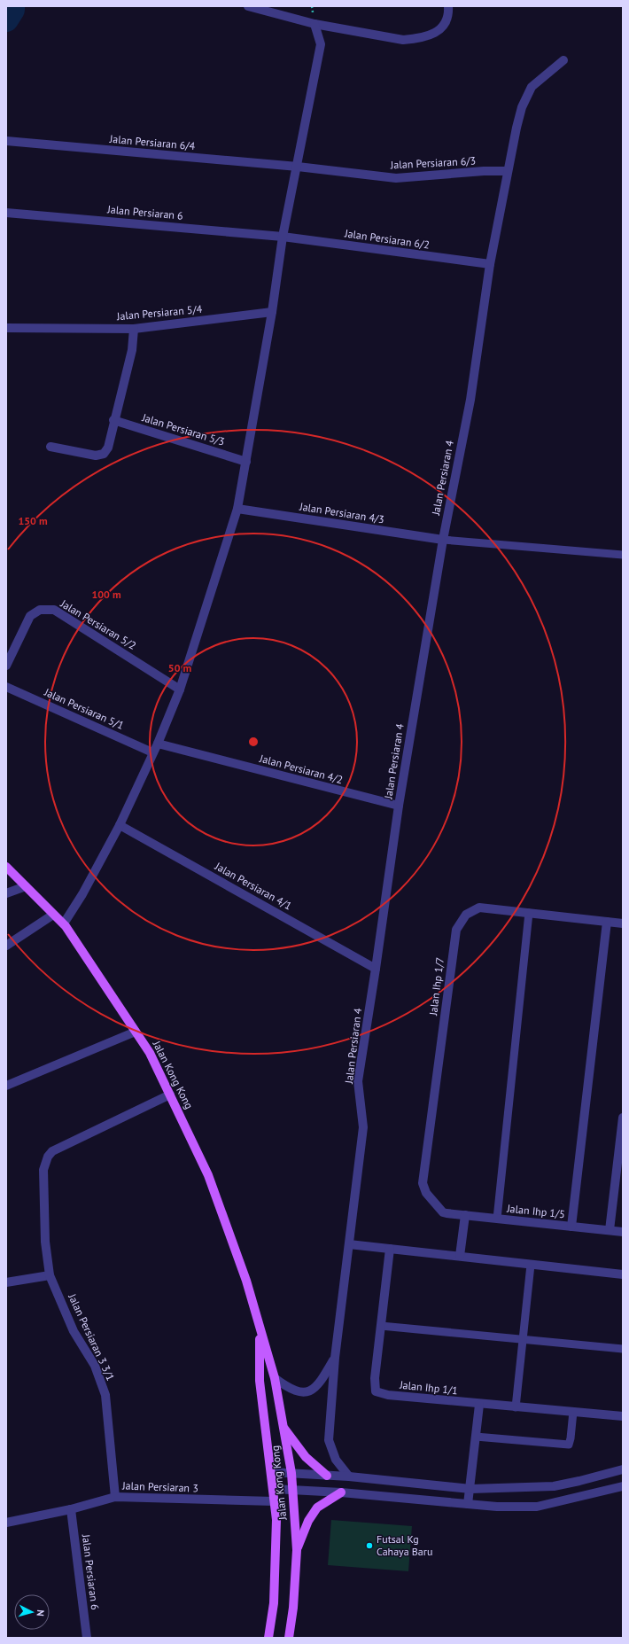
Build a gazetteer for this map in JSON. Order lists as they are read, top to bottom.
{
  "streets": {
    "main road": ["Jalan Kong Kong"],
    "street": [
      "Jalan Persiaran 6/4",
      "Jalan Persiaran 6/3",
      "Jalan Persiaran 6",
      "Jalan Persiaran 6/2",
      "Jalan Persiaran 5/4",
      "Jalan Persiaran 5/3",
      "Jalan Persiaran 4",
      "Jalan Persiaran 4/3",
      "Jalan Persiaran 5/2",
      "Jalan Persiaran 5/1",
      "Jalan Persiaran 4/2",
      "Jalan Persiaran 4/1",
      "Jalan Ihp 1/7",
      "Jalan Ihp 1/5",
      "Jalan Persiaran 3 3/1",
      "Jalan Ihp 1/1",
      "Jalan Persiaran 3"
    ]
  },
  "crossings": [
    ["Jalan Persiaran 6/4", "Jalan Persiaran 6/3"],
    ["Jalan Persiaran 6/3", "Jalan Persiaran 4"],
    ["Jalan Persiaran 6", "Jalan Persiaran 6/2"],
    ["Jalan Persiaran 6", "Jalan Persiaran 3"],
    ["Jalan Persiaran 6/2", "Jalan Persiaran 4"],
    ["Jalan Persiaran 4", "Jalan Persiaran 4/3"],
    ["Jalan Persiaran 4", "Jalan Persiaran 4/2"],
    ["Jalan Persiaran 4", "Jalan Persiaran 4/1"],
    ["Jalan Ihp 1/7", "Jalan Ihp 1/5"],
    ["Jalan Kong Kong", "Jalan Persiaran 3 3/1"],
    ["Jalan Kong Kong", "Jalan Persiaran 3"],
    ["Jalan Persiaran 3 3/1", "Jalan Persiaran 3"]
  ],
  "places": ["Futsal Kg Cahaya Baru"],
  "north": "right",
  "rings": ["150 m", "100 m", "50 m"]
}
